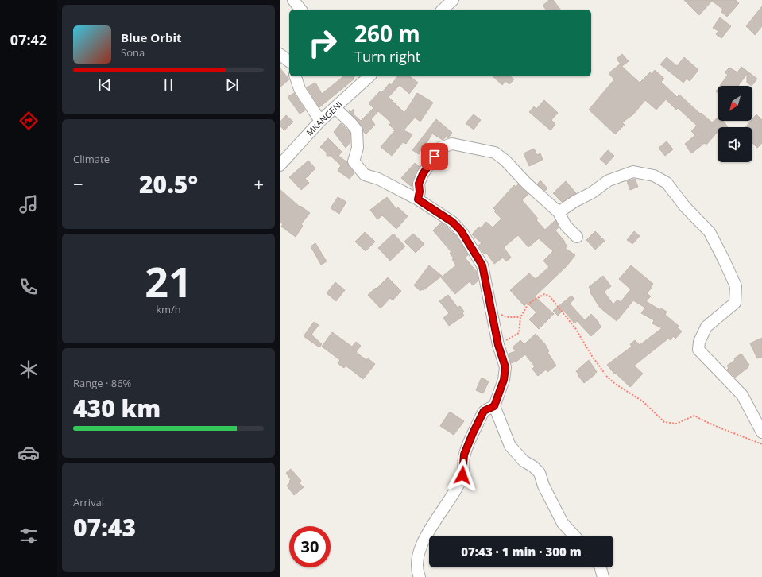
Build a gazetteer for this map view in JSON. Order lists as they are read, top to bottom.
{
  "streets": {
    "street": ["MKANGENI"]
  },
  "north": "bottom left",
  "page": {
    "tabs": "07:42",
    "turn": ["260 m", "Turn right"],
    "song": ["Blue Orbit", "Sona"],
    "tile": [
      "Climate",
      ["21", "km/h"],
      ["Range · 86%", "430 km"],
      ["Arrival", "07:43"]
    ],
    "heat": ["−", "20.5°", "+"],
    "limit": "30",
    "trip": "07:43 · 1 min · 300 m"
  }
}
